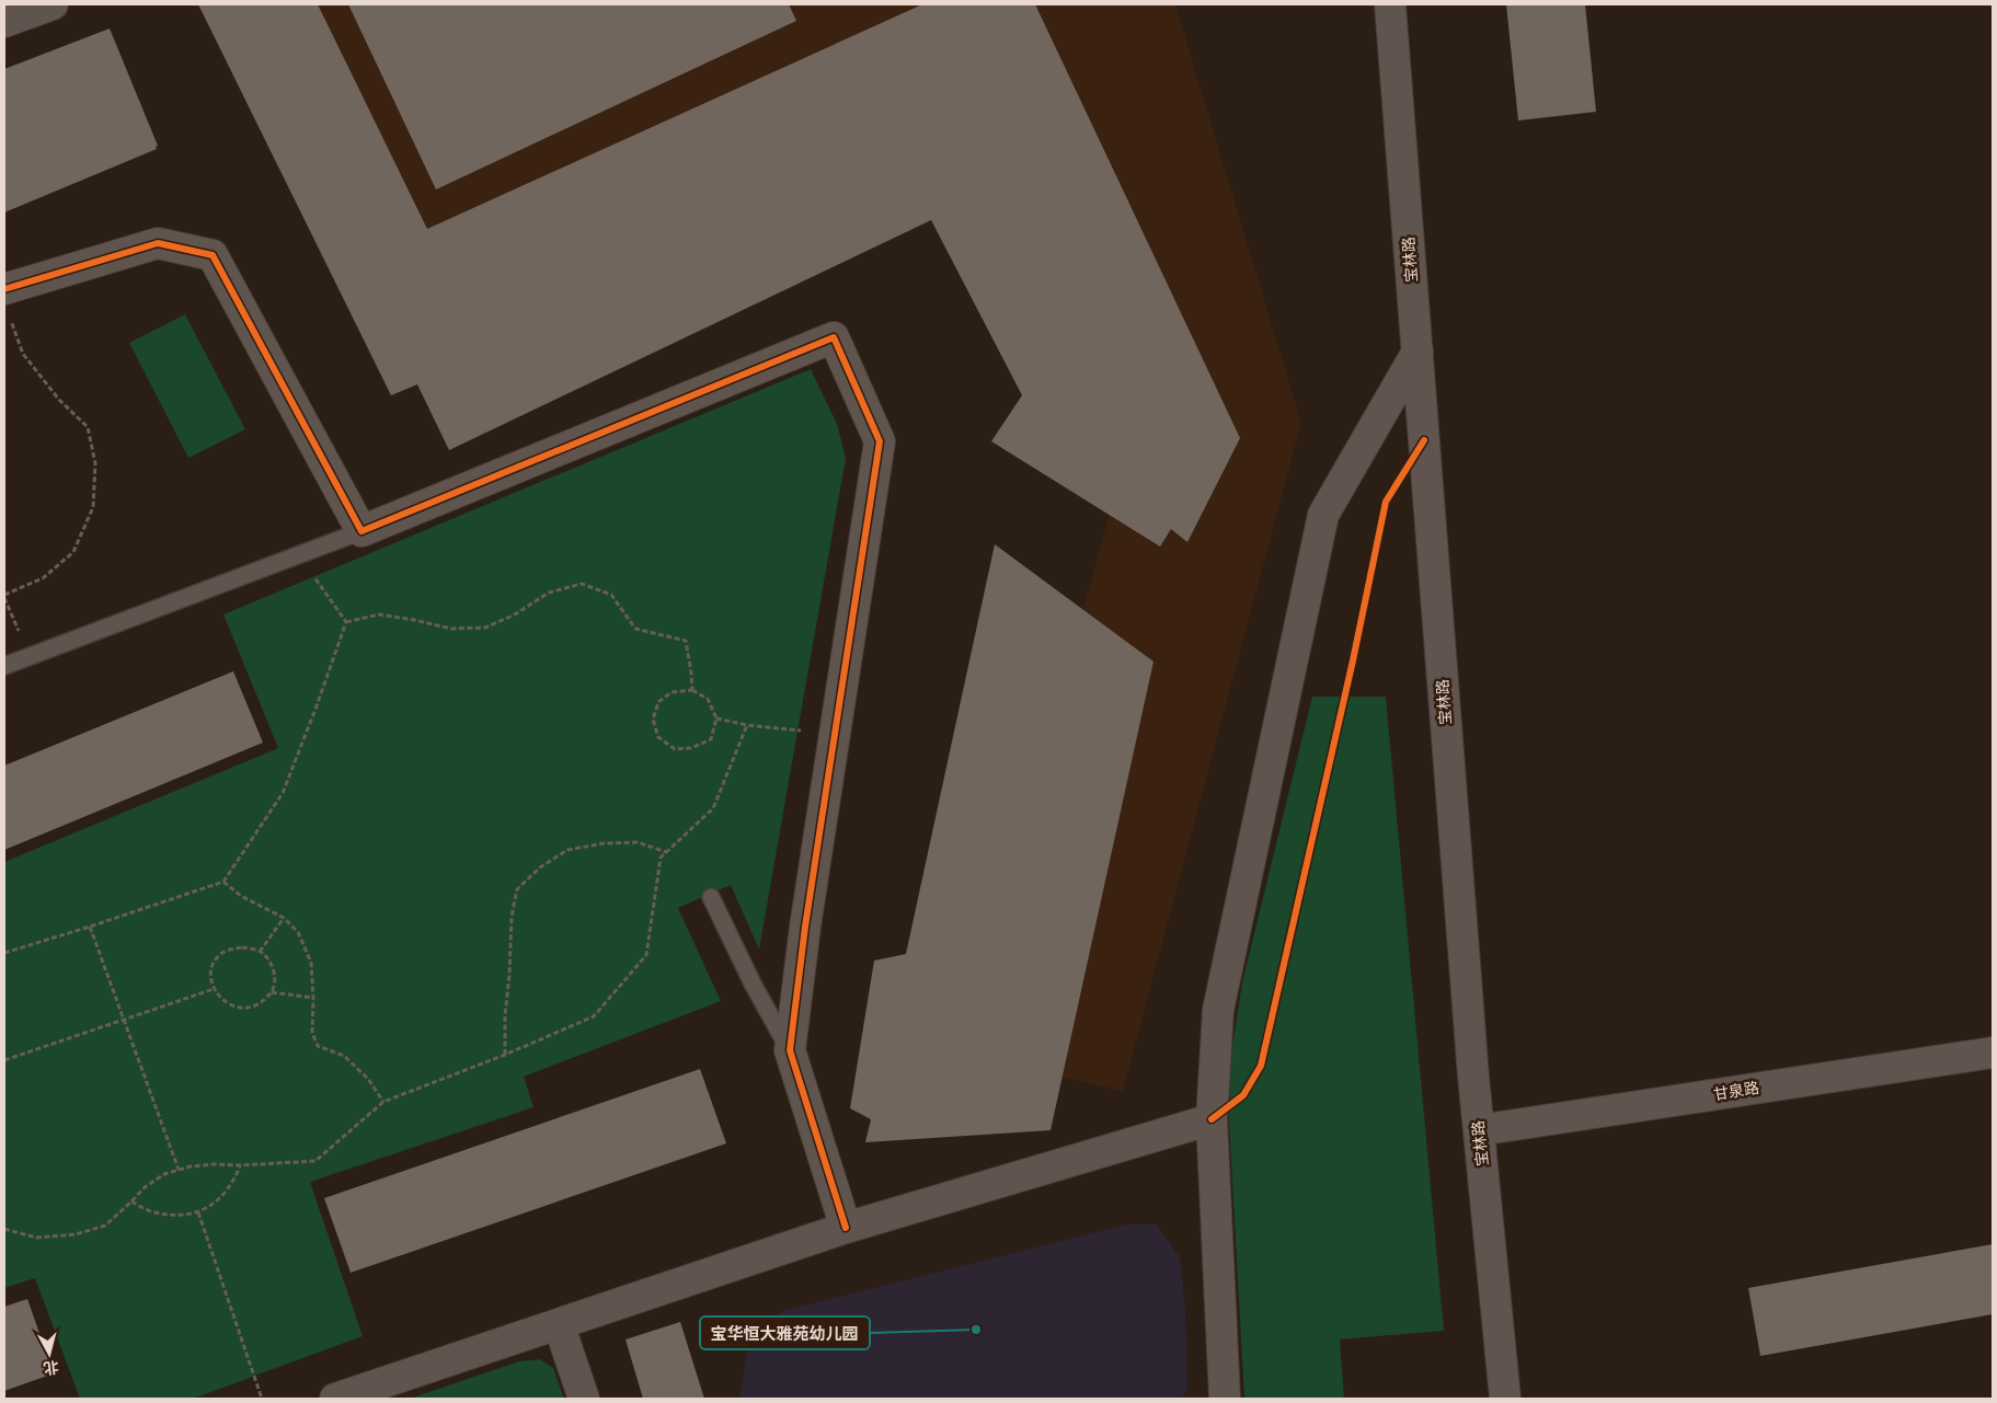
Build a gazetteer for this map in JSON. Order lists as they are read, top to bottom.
{
  "streets": {
    "street": ["宝林路", "甘泉路"]
  },
  "crossings": [
    ["宝林路", "甘泉路"]
  ],
  "places": ["宝华恒大雅苑幼儿园"],
  "north": "bottom"
}
